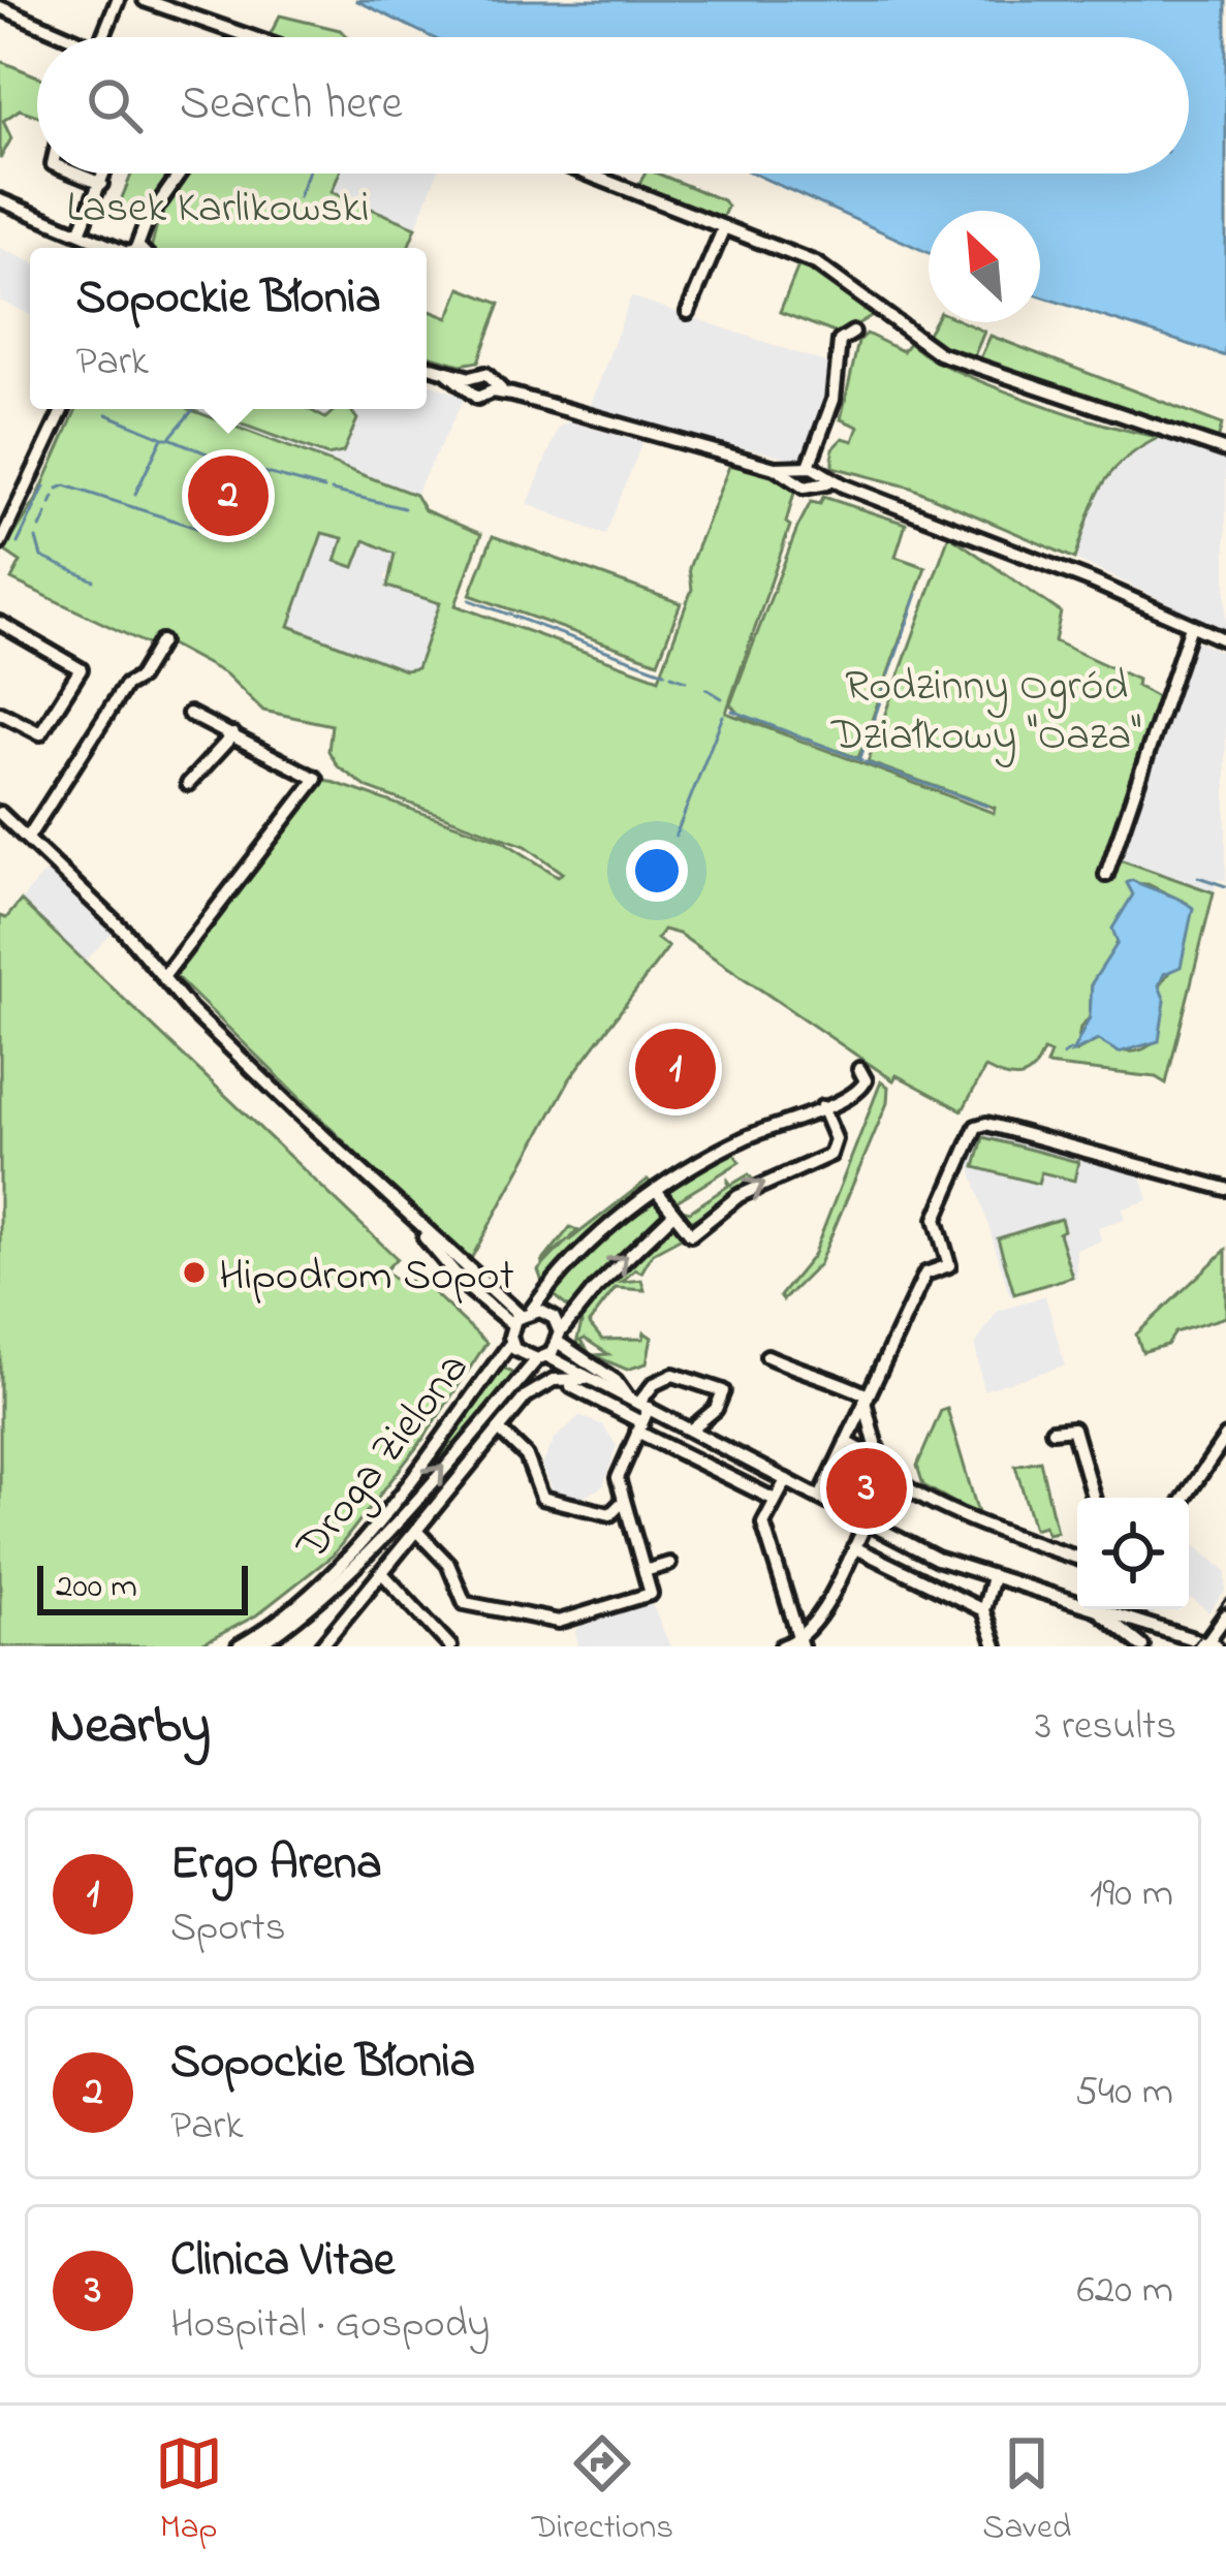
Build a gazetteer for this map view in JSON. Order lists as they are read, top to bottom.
{
  "streets": {
    "street": ["Droga Zielona"]
  },
  "parks": ["Lasek Karlikowski", "Rodzinny Ogród Działkowy \"Oaza\""],
  "places": ["Hipodrom Sopot"],
  "scale_bar": "200 m",
  "north": "top left",
  "page": {
    "search": "Search here",
    "popup": ["Sopockie Błonia", "Park"],
    "pins": ["2", "1", "3"],
    "scale": "200 m",
    "heading": ["Nearby", "3 results"],
    "list": [
      {
        "mark": "1",
        "name": "Ergo Arena",
        "note": "Sports",
        "value": "190 m"
      },
      {
        "mark": "2",
        "name": "Sopockie Błonia",
        "note": "Park",
        "value": "540 m"
      },
      {
        "mark": "3",
        "name": "Clinica Vitae",
        "note": "Hospital · Gospody",
        "value": "620 m"
      }
    ],
    "nav": ["Map", "Directions", "Saved"]
  }
}
